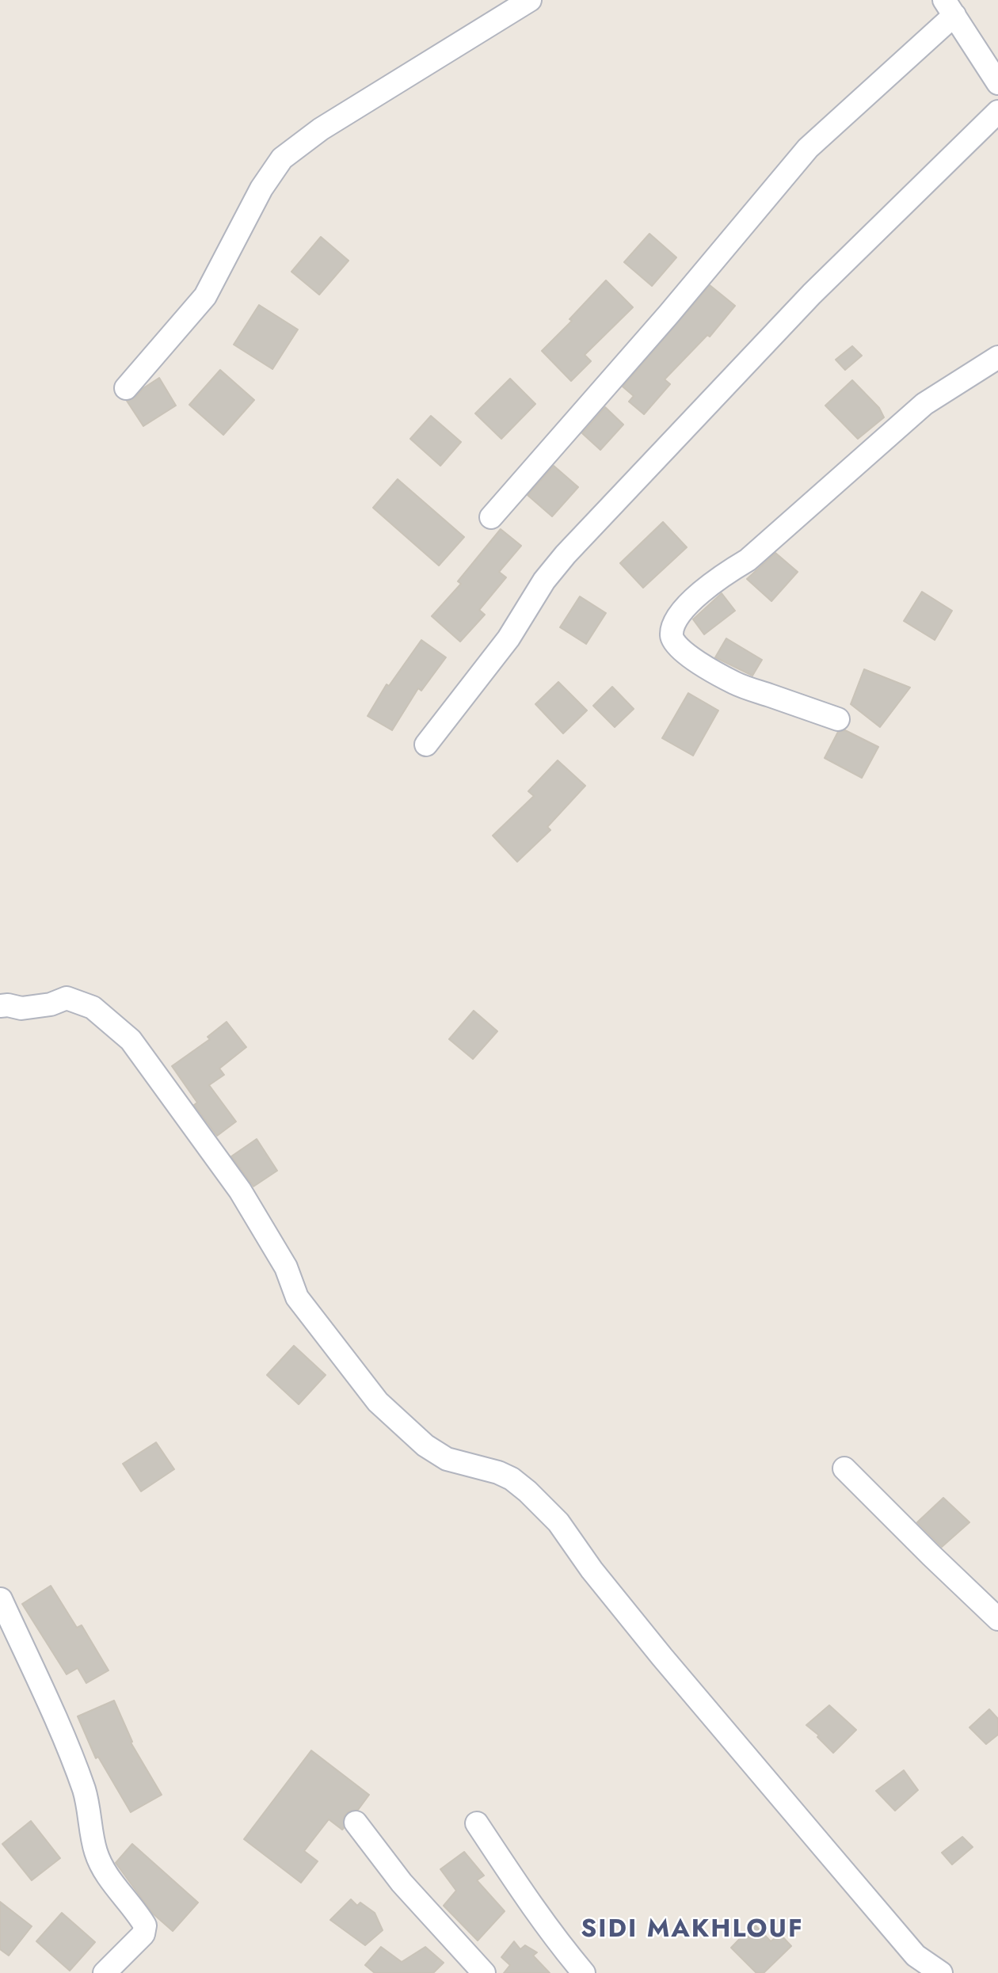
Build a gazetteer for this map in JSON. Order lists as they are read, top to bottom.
{
  "districts": ["SIDI MAKHLOUF"]
}
